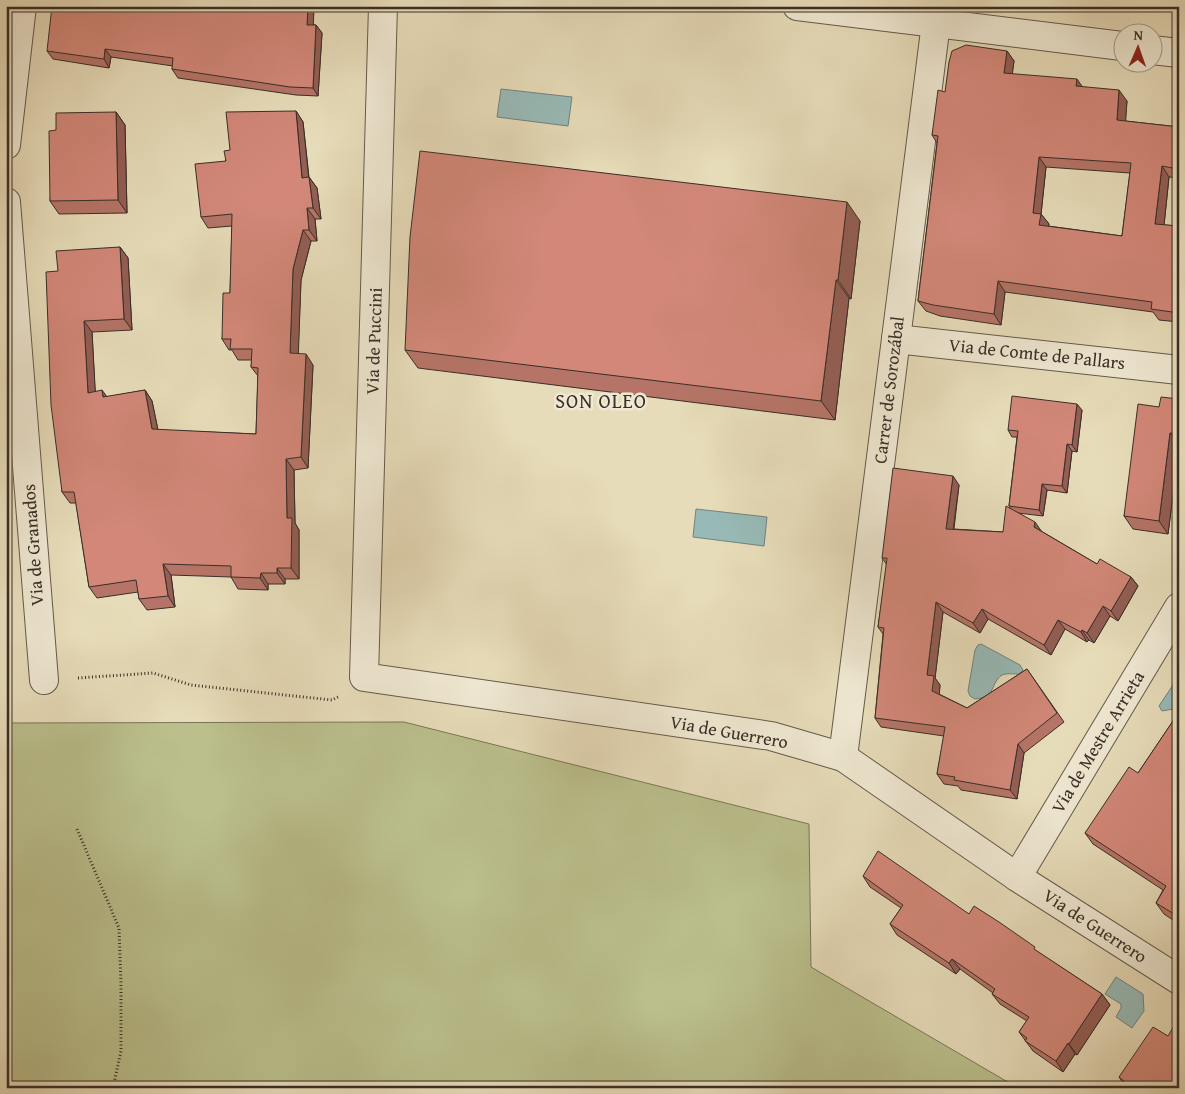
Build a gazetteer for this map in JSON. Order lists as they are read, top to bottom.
{
  "streets": {
    "street": [
      "Via de Puccini",
      "Via de Comte de Pallars",
      "Carrer de Sorozábal",
      "Via de Granados",
      "Via de Guerrero",
      "Via de Mestre Arrieta"
    ]
  },
  "crossings": [
    ["Via de Puccini", "Via de Guerrero"],
    ["Via de Comte de Pallars", "Carrer de Sorozábal"],
    ["Carrer de Sorozábal", "Via de Guerrero"],
    ["Via de Guerrero", "Via de Mestre Arrieta"]
  ],
  "districts": ["SON OLEO"],
  "north": "top"
}
